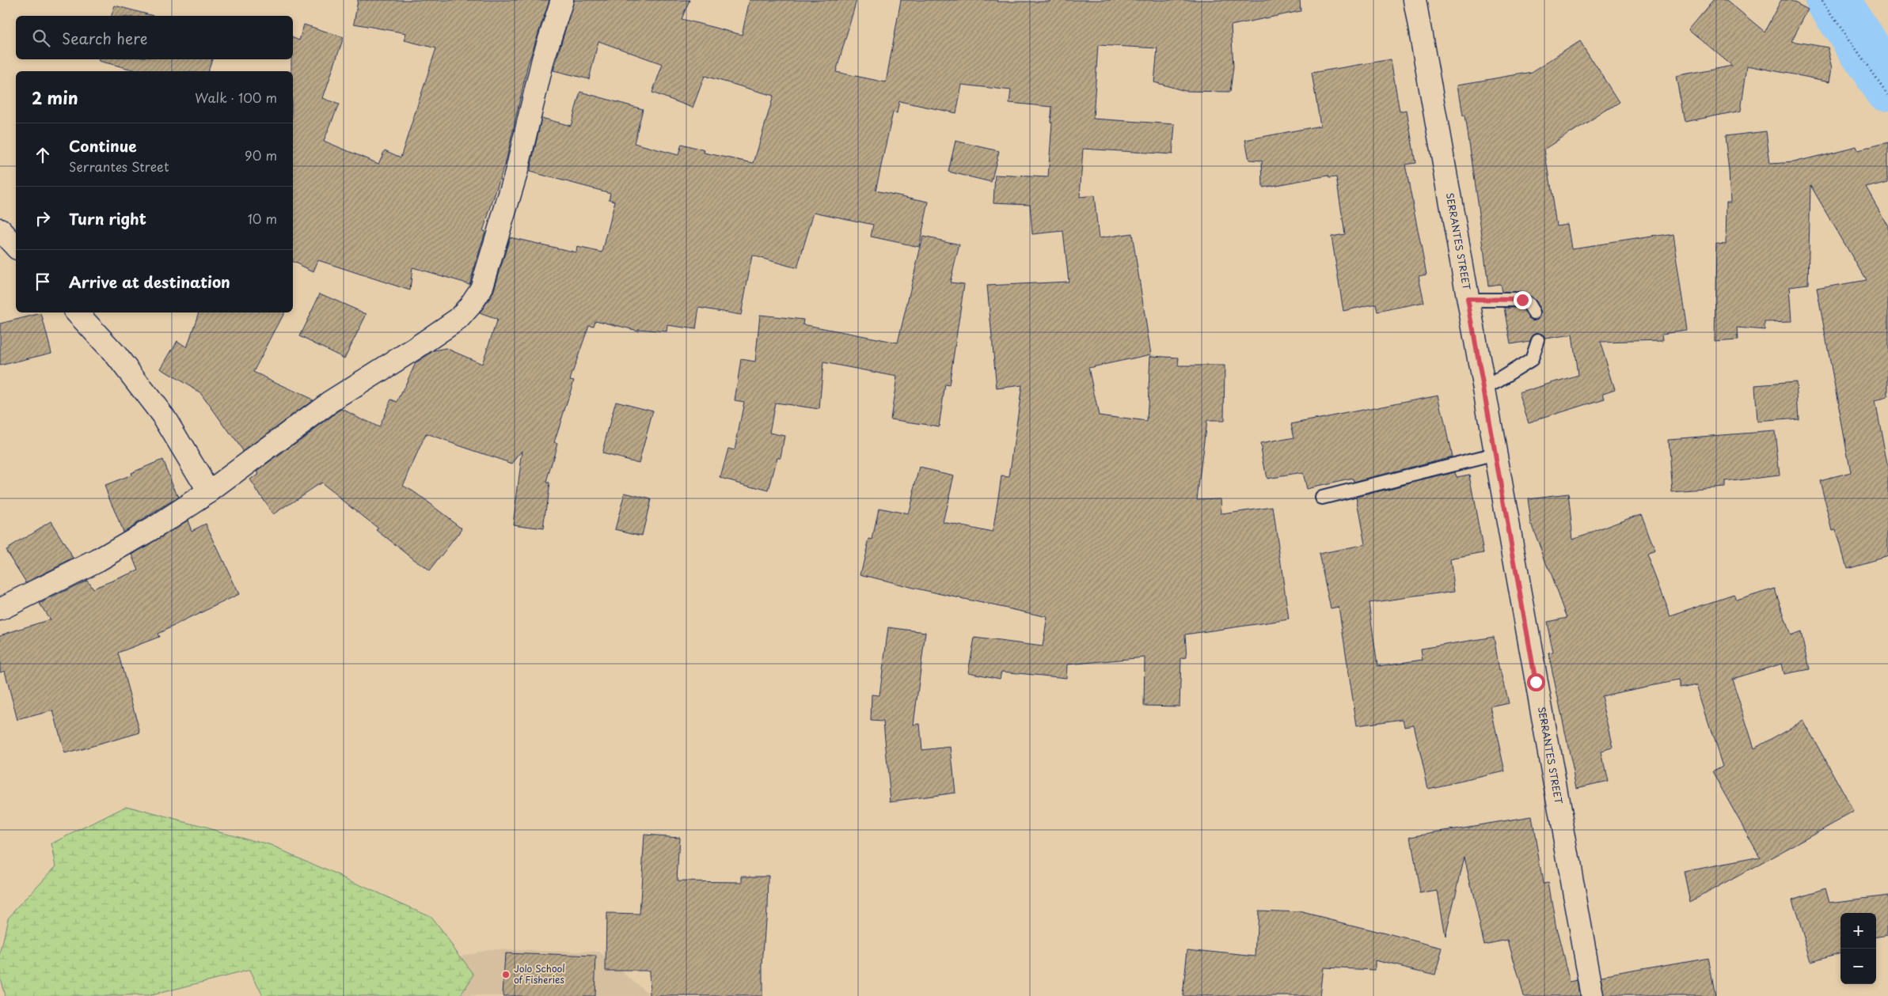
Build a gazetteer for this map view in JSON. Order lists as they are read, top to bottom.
{
  "streets": {
    "street": ["SERRANTES STREET"]
  },
  "places": ["Jolo School of Fisheries"],
  "page": {
    "search": "Search here",
    "heading": ["2 min", "Walk · 100 m"],
    "list": [
      ["Continue", "Serrantes Street", "90 m"],
      ["Turn right", "10 m"],
      "Arrive at destination"
    ],
    "map_buttons": ["+", "−"]
  }
}
